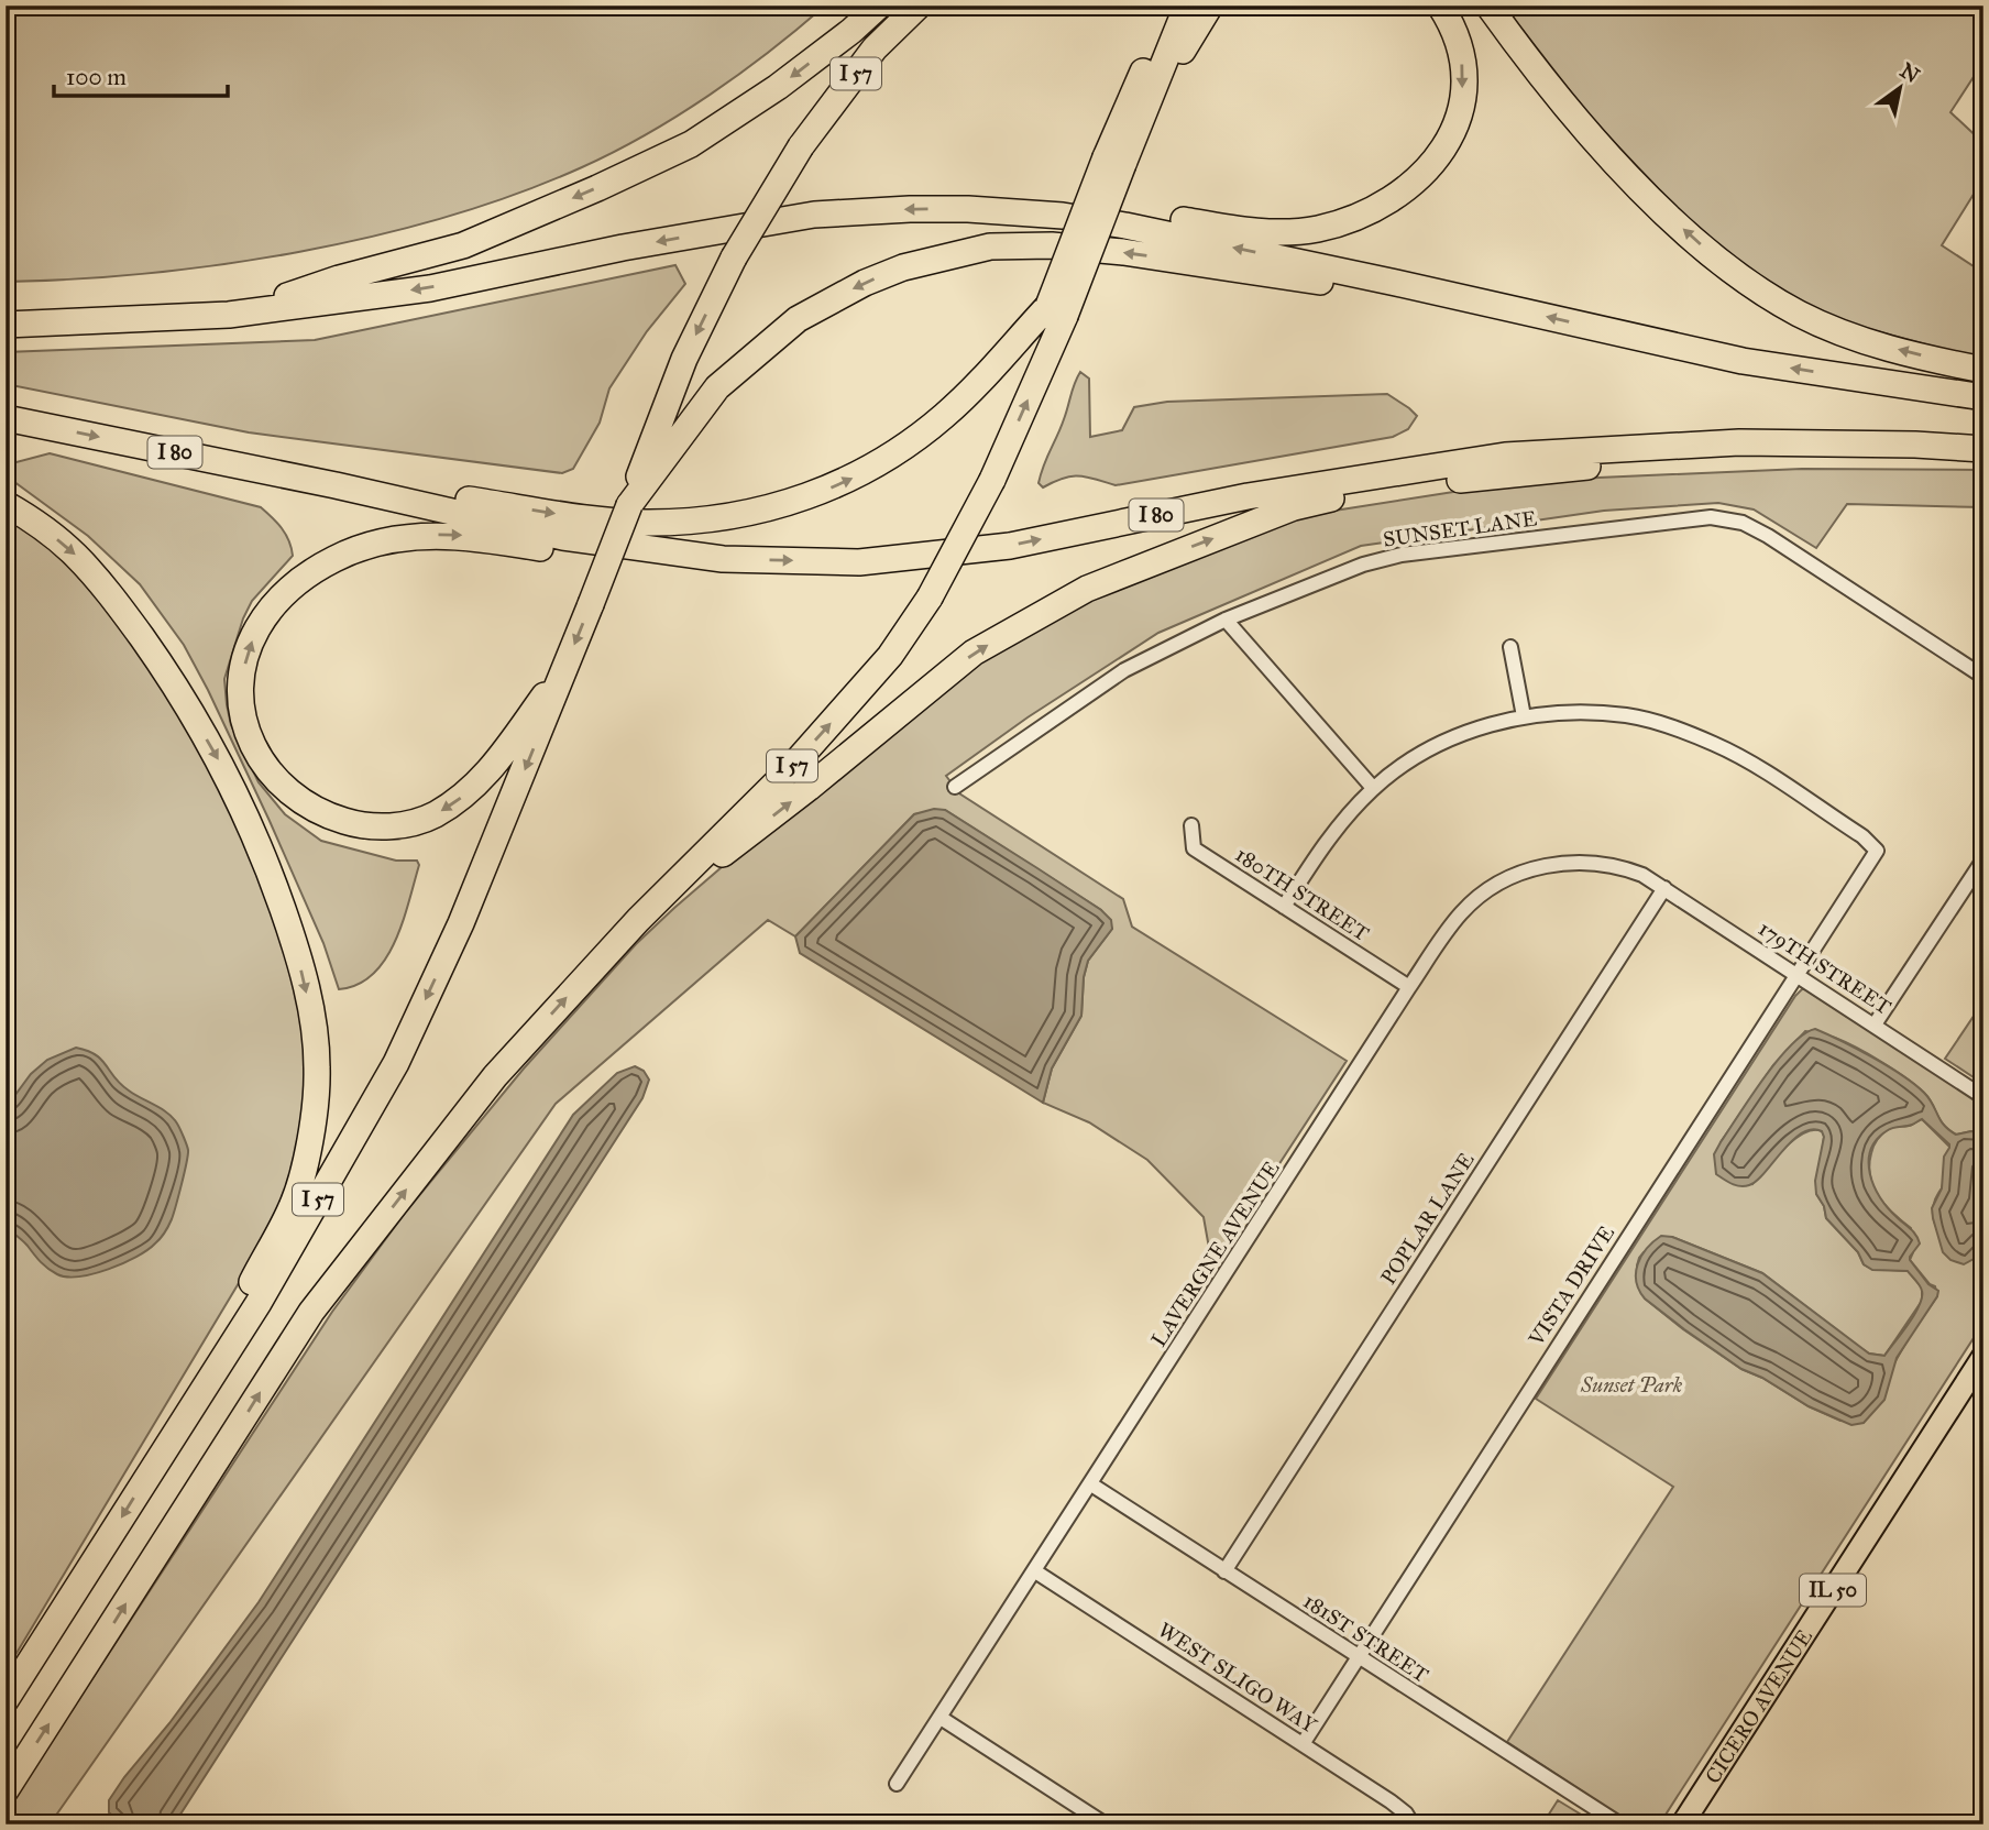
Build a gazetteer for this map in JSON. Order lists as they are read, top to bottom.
{
  "streets": {
    "highway": ["I 57", "I 80"],
    "main road": ["IL 50", "CICERO AVENUE"],
    "street": [
      "SUNSET LANE",
      "180TH STREET",
      "179TH STREET",
      "POPLAR LANE",
      "LAVERGNE AVENUE",
      "VISTA DRIVE",
      "181ST STREET",
      "WEST SLIGO WAY"
    ]
  },
  "crossings": [
    ["180TH STREET", "LAVERGNE AVENUE"],
    ["179TH STREET", "POPLAR LANE"],
    ["179TH STREET", "LAVERGNE AVENUE"],
    ["179TH STREET", "VISTA DRIVE"],
    ["POPLAR LANE", "181ST STREET"],
    ["LAVERGNE AVENUE", "181ST STREET"],
    ["LAVERGNE AVENUE", "WEST SLIGO WAY"],
    ["VISTA DRIVE", "181ST STREET"],
    ["VISTA DRIVE", "WEST SLIGO WAY"]
  ],
  "parks": ["Sunset Park"],
  "scale_bar": "100 m",
  "north": "top right"
}
